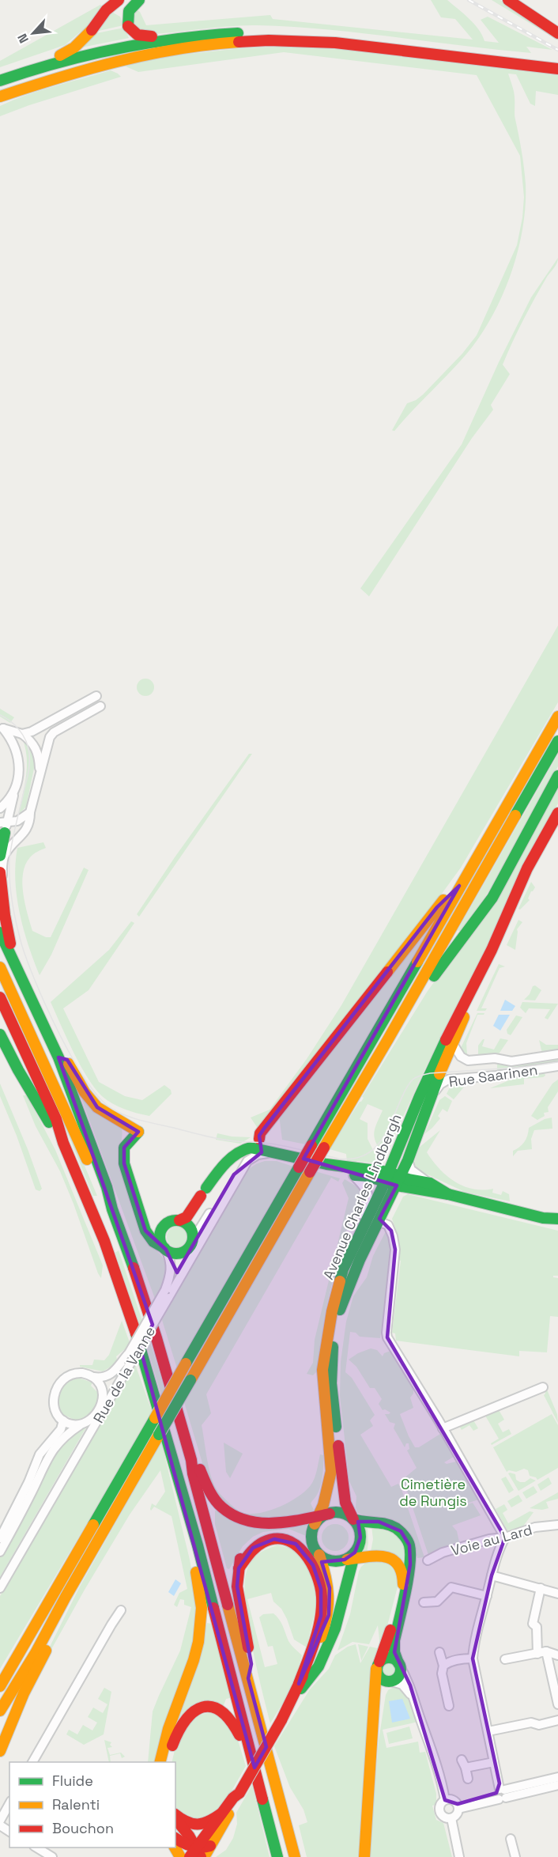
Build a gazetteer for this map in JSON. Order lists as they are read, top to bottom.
{
  "streets": {
    "main road": ["Avenue Charles Lindbergh"],
    "street": ["Rue Saarinen", "Rue de la Vanne", "Voie au Lard"]
  },
  "crossings": [
    ["Rue Saarinen", "Avenue Charles Lindbergh"]
  ],
  "parks": ["Cimetière de Rungis"],
  "legend": ["Fluide", "Ralenti", "Bouchon"],
  "north": "bottom left"
}
